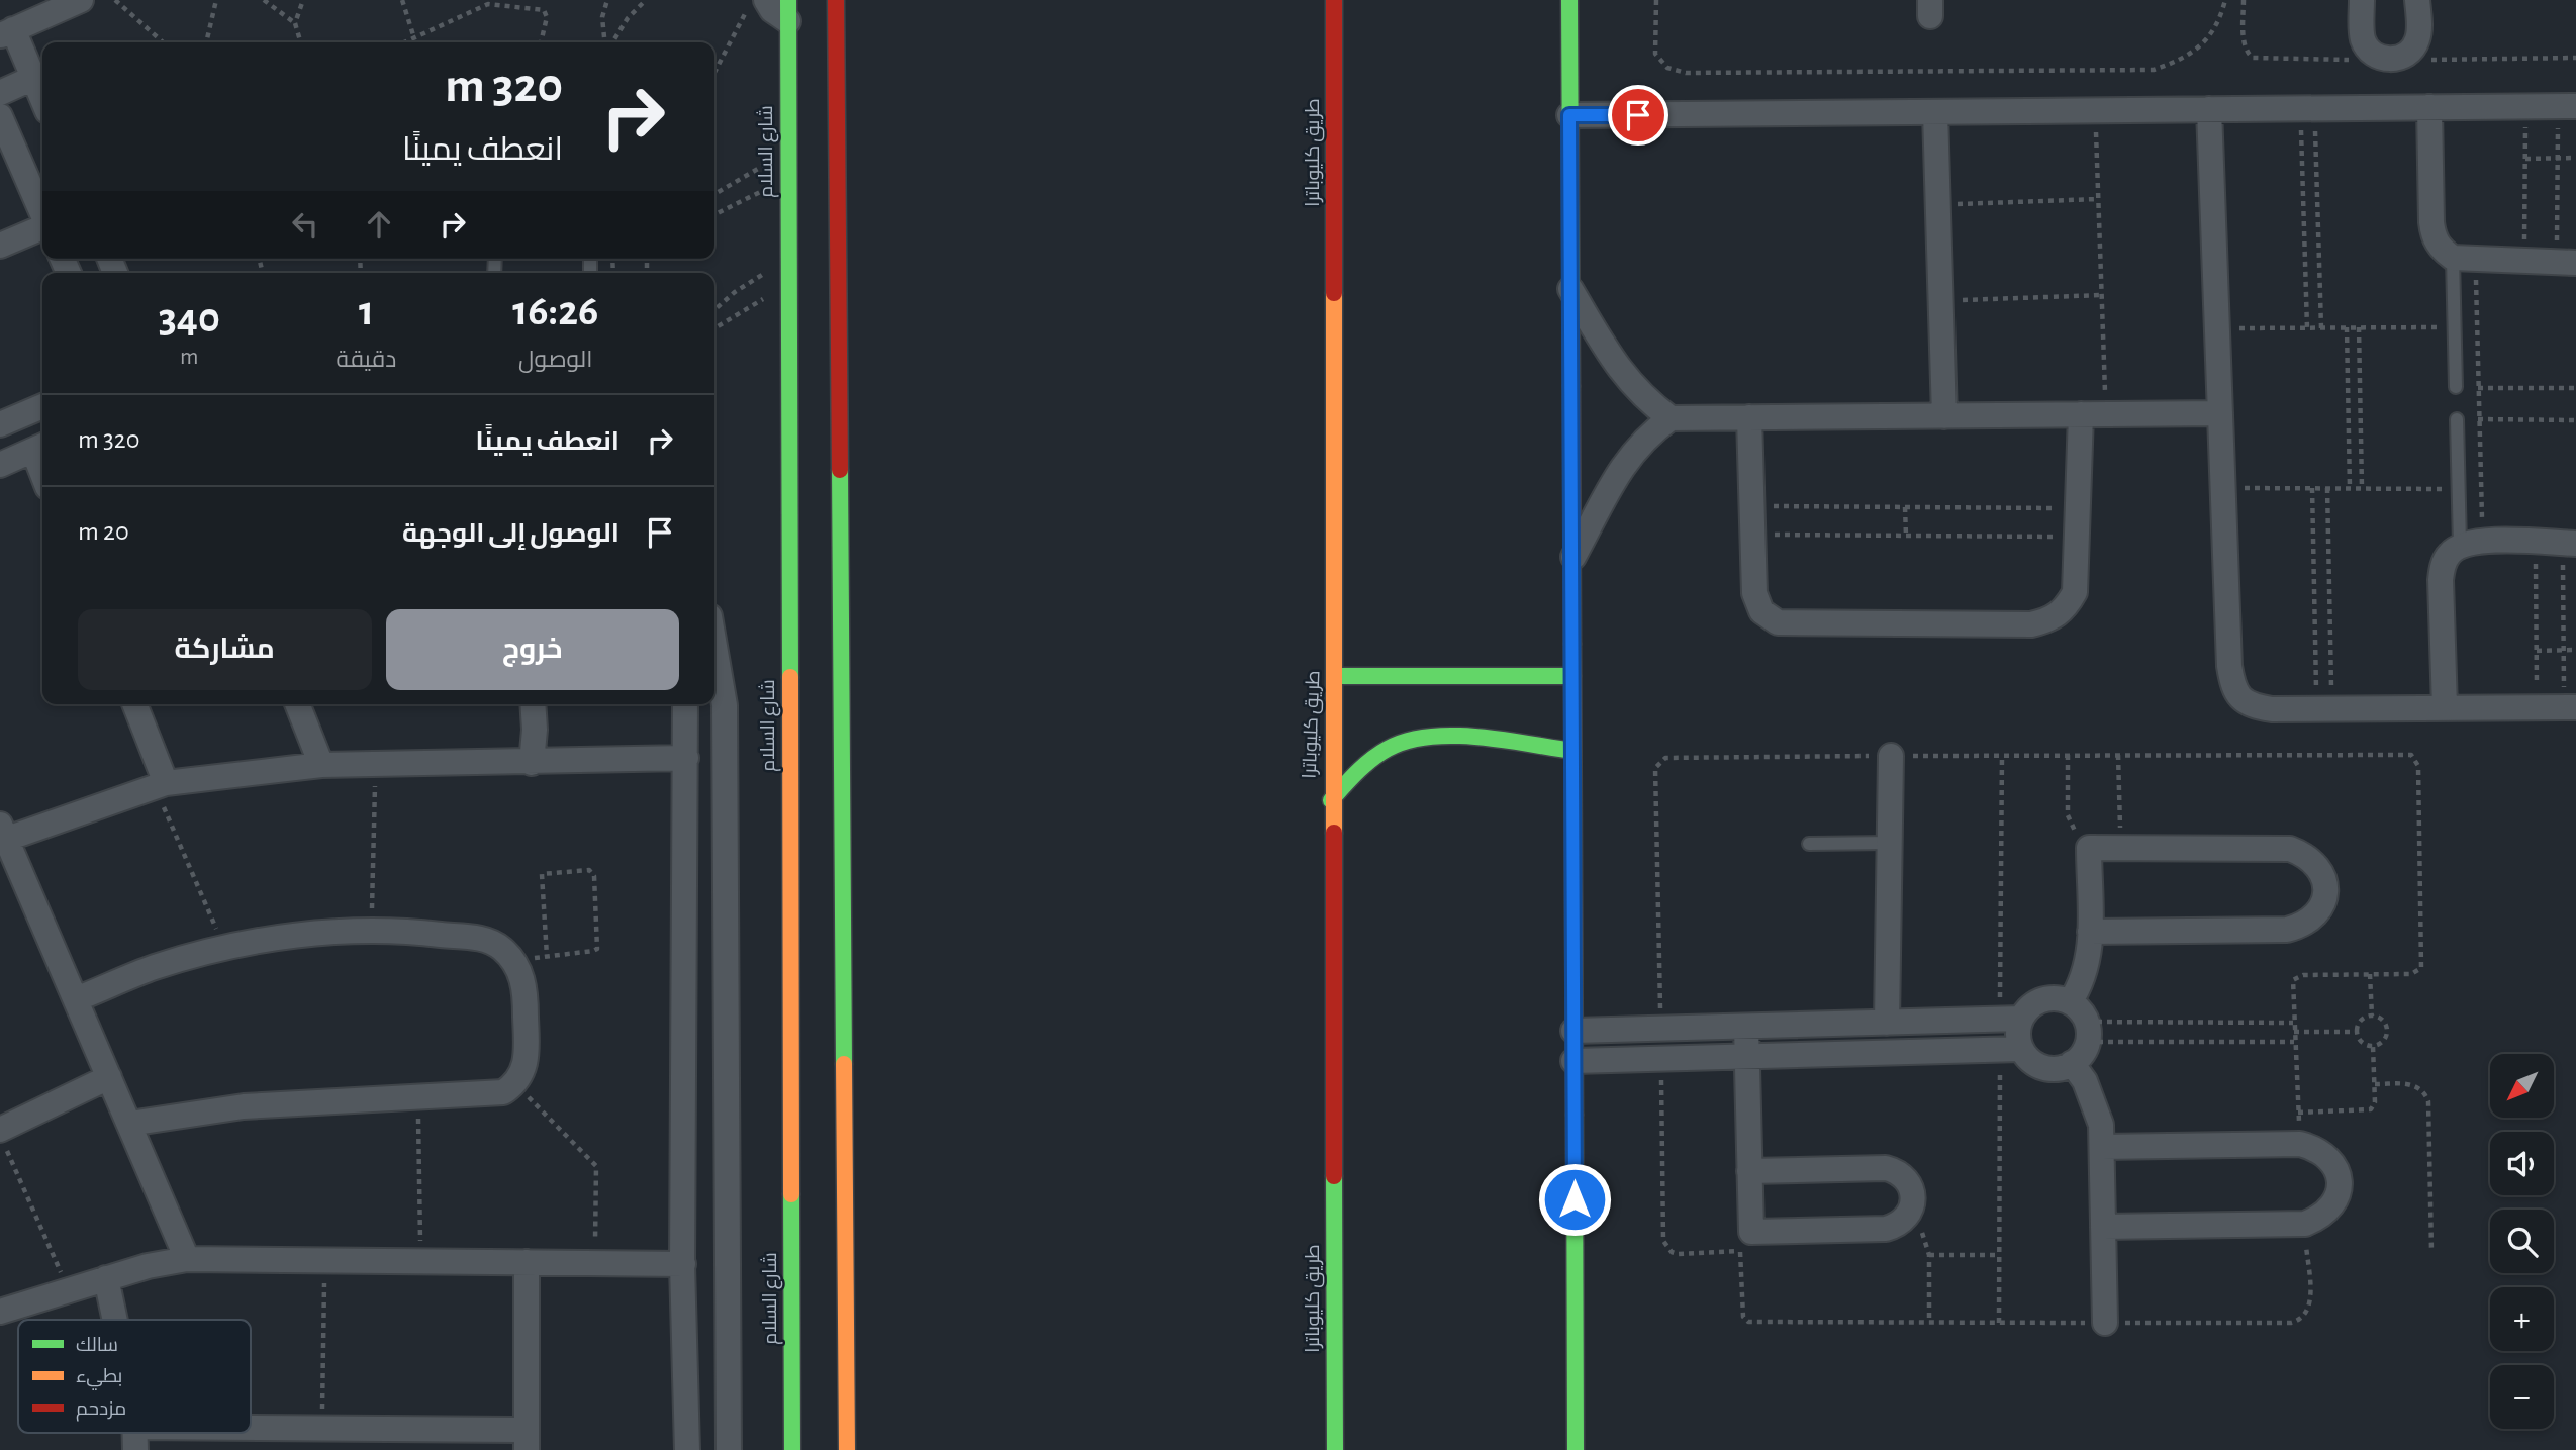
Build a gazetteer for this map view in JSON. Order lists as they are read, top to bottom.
{
  "streets": {
    "main road": ["شارع السلام", "طريق كليوباترا"]
  },
  "legend": ["سالك", "بطيء", "مزدحم"],
  "north": "bottom left",
  "page": {
    "turn": ["320 m", "انعطف يمينًا"],
    "eta": [
      "16:26",
      "الوصول",
      "1",
      "دقيقة",
      "340",
      "m"
    ],
    "list": [
      {
        "name": "انعطف يمينًا",
        "value": "320 m"
      },
      {
        "name": "الوصول إلى الوجهة",
        "value": "20 m"
      }
    ],
    "buttons": ["خروج", "مشاركة"],
    "map_buttons": ["+", "−"]
  }
}
